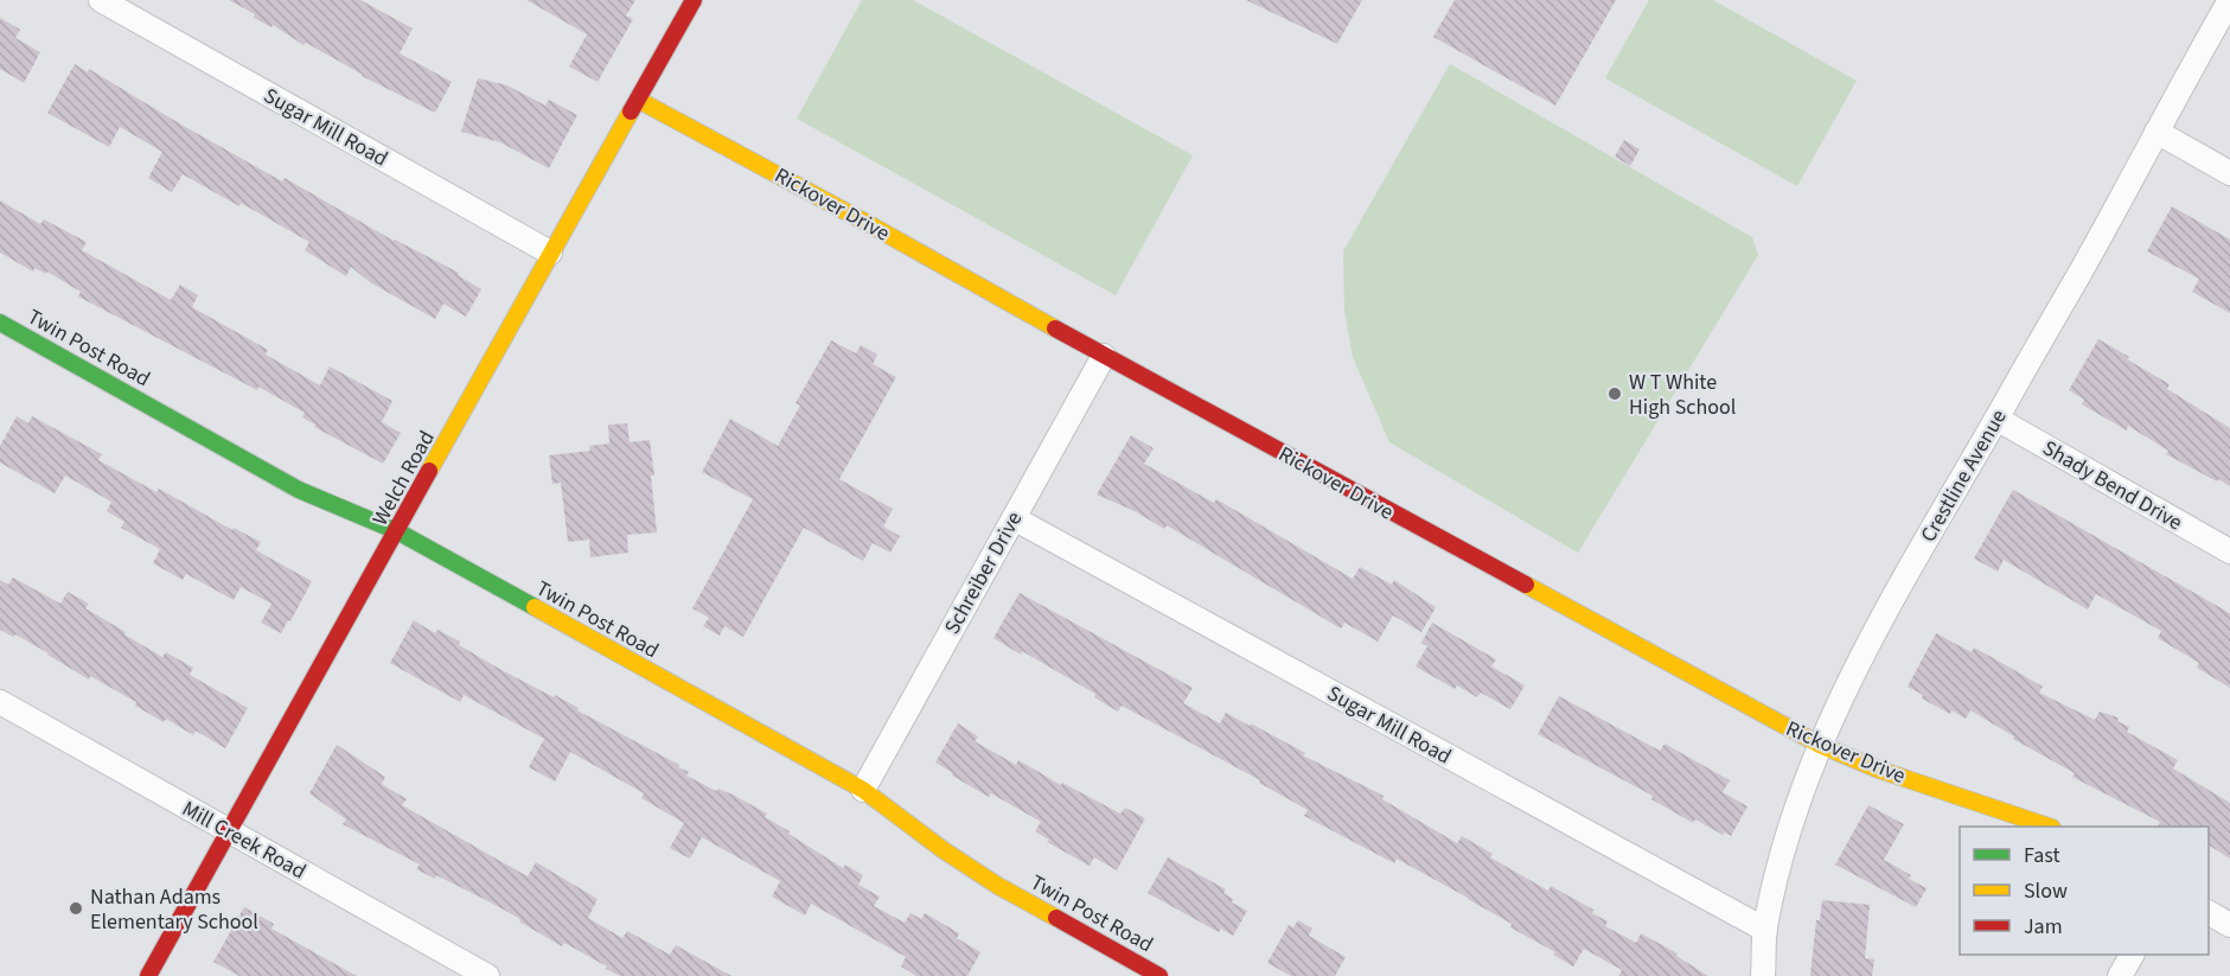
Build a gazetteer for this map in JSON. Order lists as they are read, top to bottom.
{
  "streets": {
    "street": [
      "Sugar Mill Road",
      "Rickover Drive",
      "Twin Post Road",
      "Crestline Avenue",
      "Welch Road",
      "Shady Bend Drive",
      "Schreiber Drive",
      "Mill Creek Road"
    ]
  },
  "crossings": [
    ["Sugar Mill Road", "Crestline Avenue"],
    ["Sugar Mill Road", "Welch Road"],
    ["Sugar Mill Road", "Schreiber Drive"],
    ["Rickover Drive", "Crestline Avenue"],
    ["Rickover Drive", "Welch Road"],
    ["Rickover Drive", "Schreiber Drive"],
    ["Twin Post Road", "Welch Road"],
    ["Twin Post Road", "Schreiber Drive"],
    ["Crestline Avenue", "Shady Bend Drive"],
    ["Welch Road", "Mill Creek Road"]
  ],
  "places": ["W T White High School", "Nathan Adams Elementary School"],
  "legend": ["Fast", "Slow", "Jam"]
}
